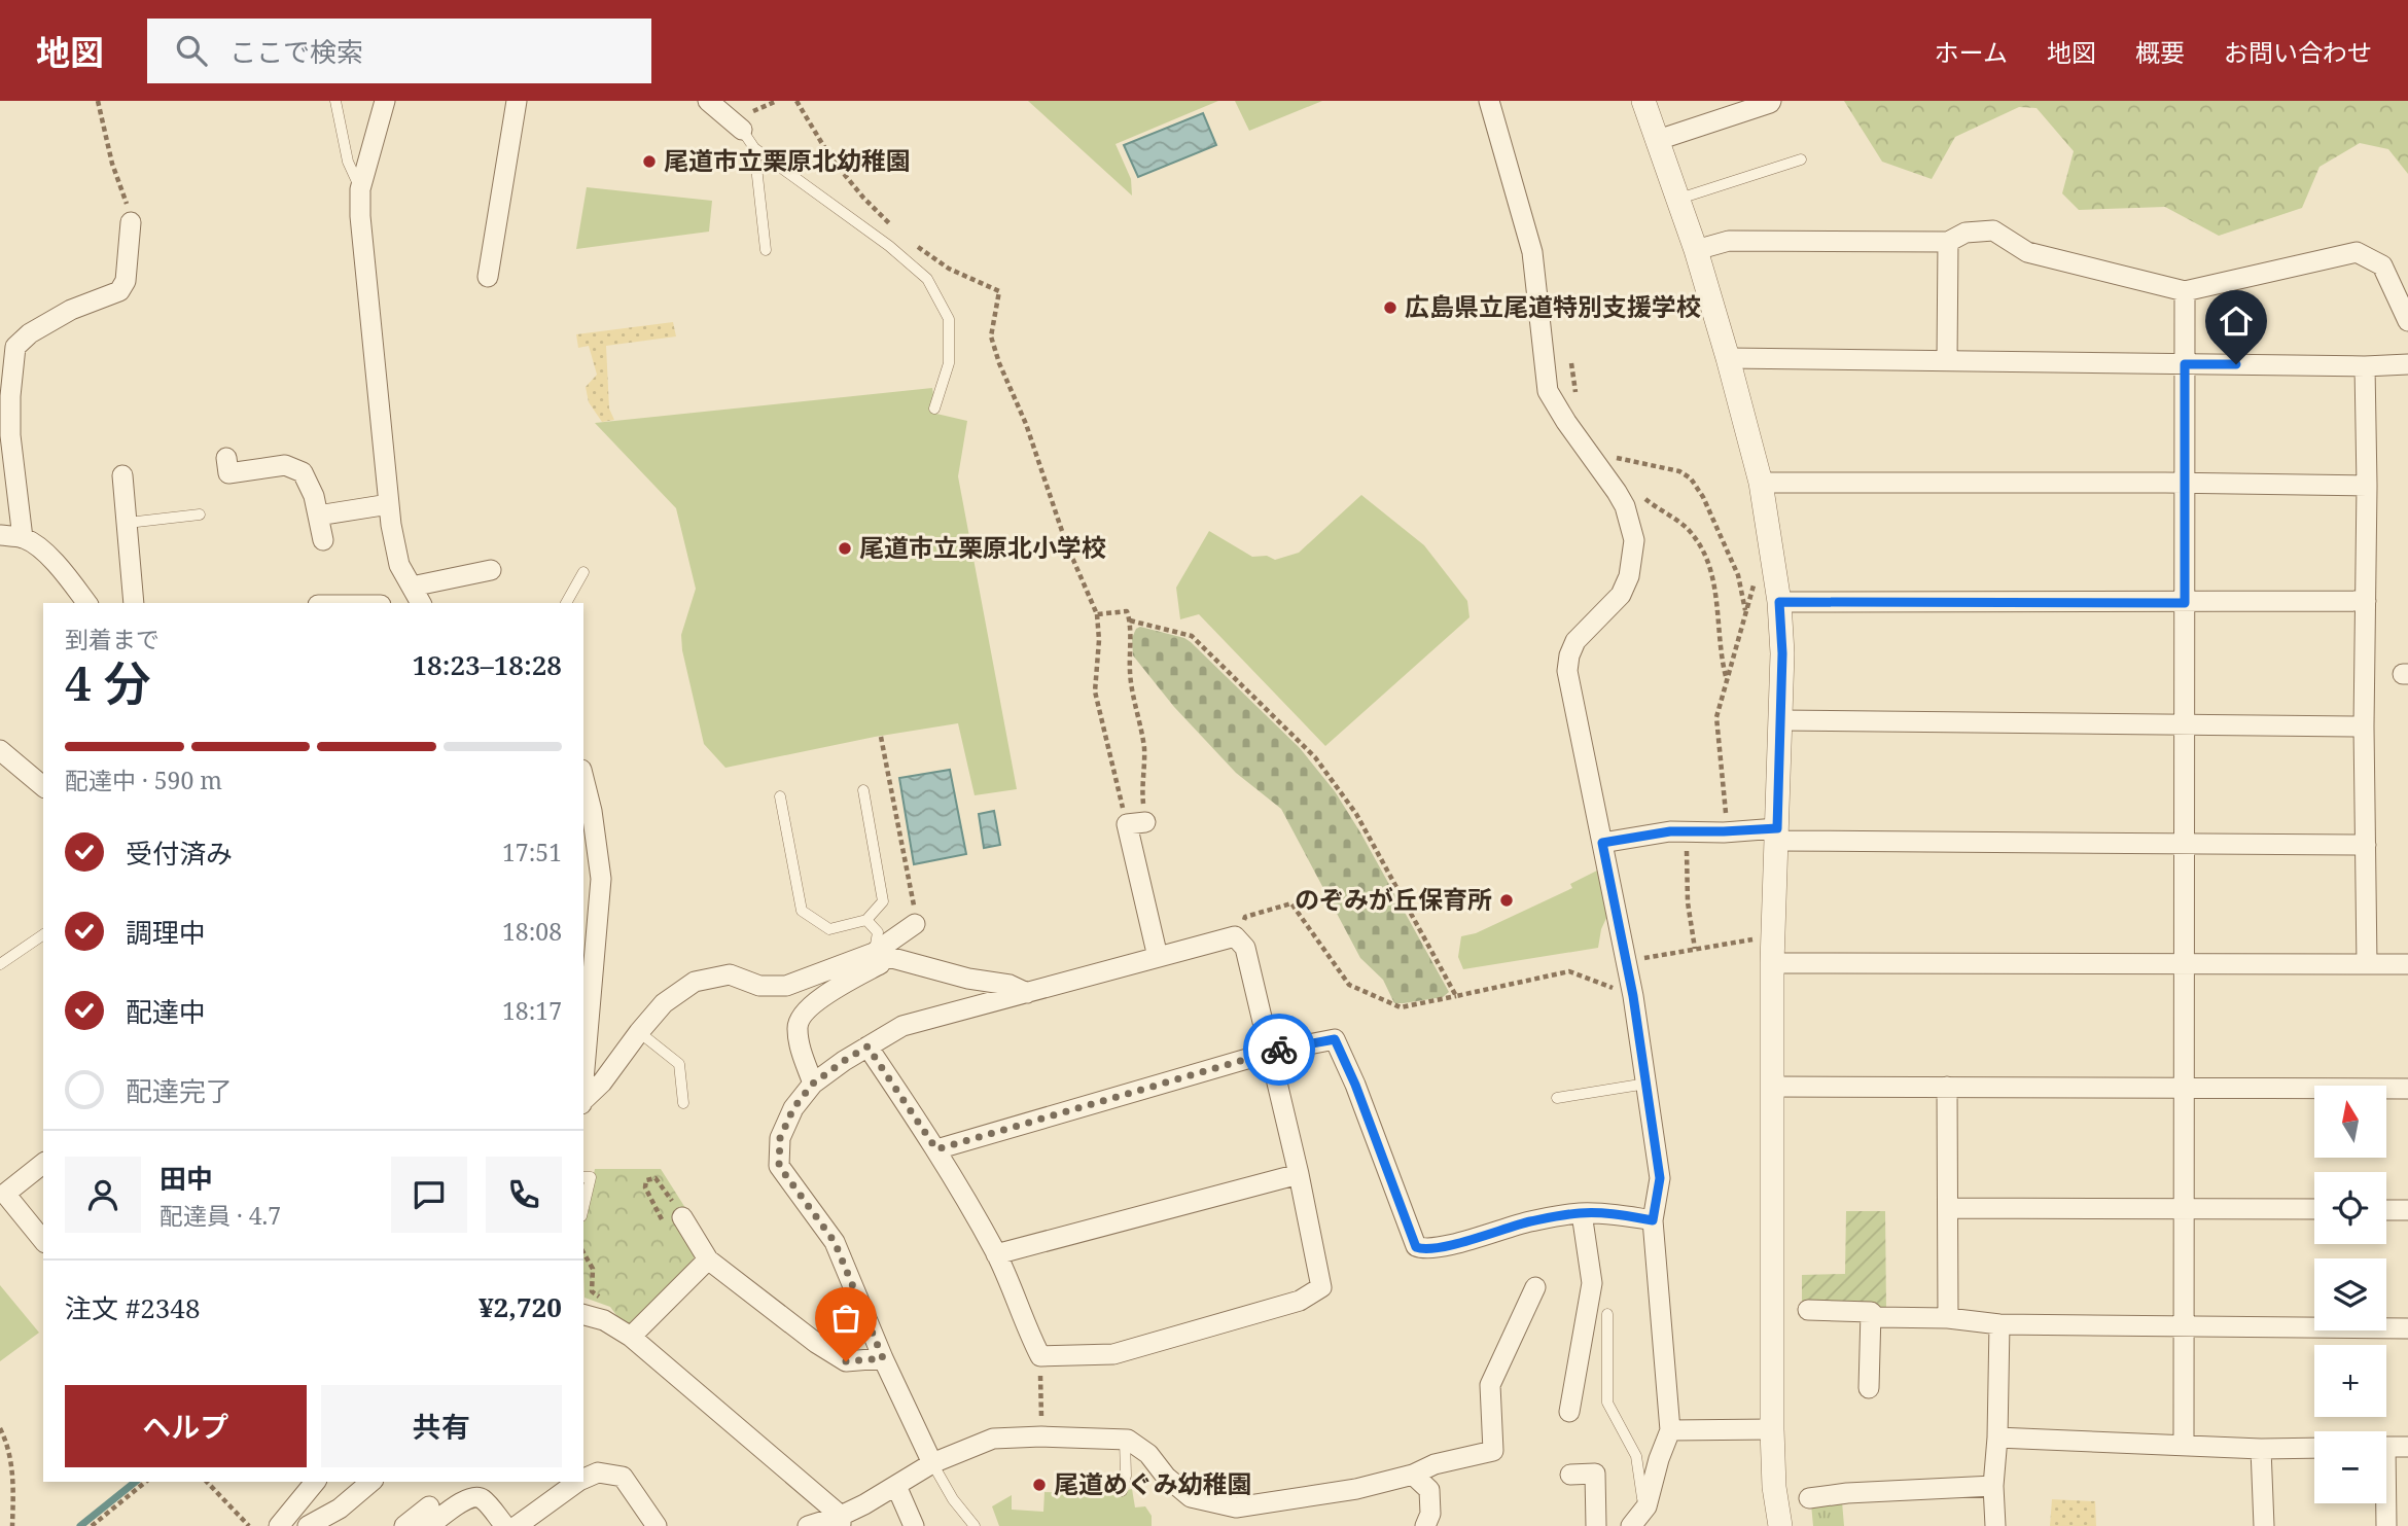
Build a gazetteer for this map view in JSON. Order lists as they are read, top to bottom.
{
  "places": [
    "尾道市立栗原北幼稚園",
    "広島県立尾道特別支援学校",
    "尾道市立栗原北小学校",
    "のぞみが丘保育所",
    "尾道めぐみ幼稚園"
  ],
  "north": "top",
  "page": {
    "header": "地図",
    "search": "ここで検索",
    "nav": [
      "ホーム",
      "地図",
      "概要",
      "お問い合わせ"
    ],
    "heading": ["4 分", "到着まで", "18:23–18:28"],
    "panel": [
      "田中",
      "配達員 · 4.7",
      "注文 #2348",
      "¥2,720"
    ],
    "bar": "配達中 · 590 m",
    "list": [
      ["受付済み", "17:51"],
      ["調理中", "18:08"],
      ["配達中", "18:17"],
      "配達完了"
    ],
    "map_buttons": ["+", "−"],
    "buttons": ["ヘルプ", "共有"]
  }
}
